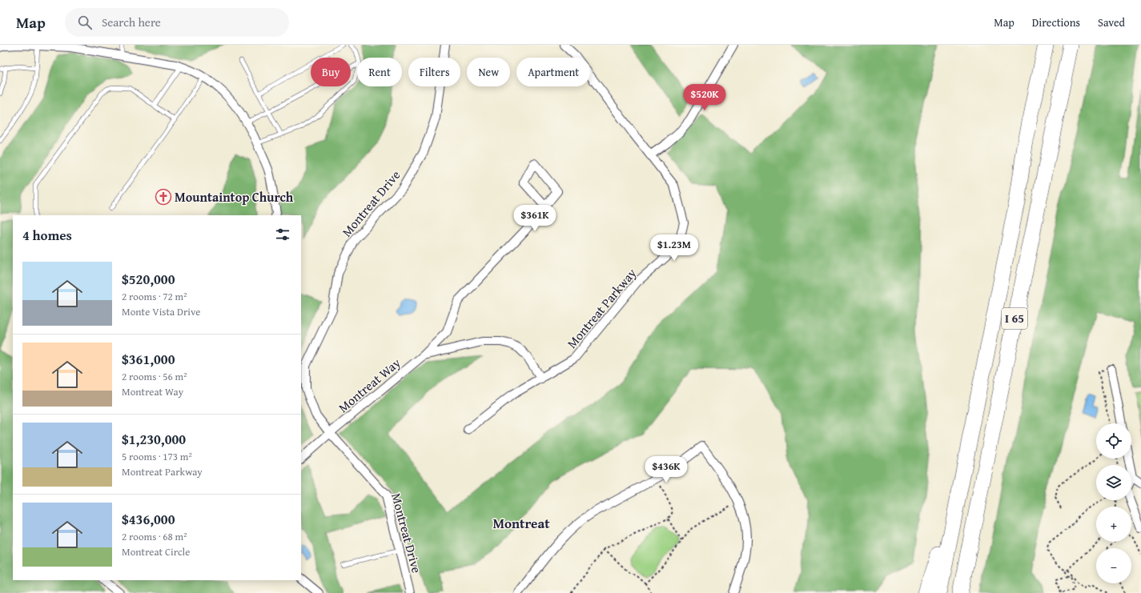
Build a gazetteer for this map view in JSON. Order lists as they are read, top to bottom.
{
  "streets": {
    "highway": ["I 65"],
    "street": ["Montreat Drive", "Montreat Parkway", "Montreat Way"]
  },
  "crossings": [
    ["Montreat Drive", "Montreat Way"],
    ["Montreat Parkway", "Montreat Way"]
  ],
  "districts": ["Montreat"],
  "places": {
    "church": ["Mountaintop Church"]
  },
  "page": {
    "header": "Map",
    "search": "Search here",
    "nav": ["Map", "Directions", "Saved"],
    "chip": [
      "Buy",
      "Rent",
      "Filters",
      "New",
      "Apartment"
    ],
    "price": [
      "$520K",
      "$361K",
      "$1.23M",
      "$436K"
    ],
    "heading": "4 homes",
    "list": [
      {
        "name": "$520,000",
        "note": "2 rooms · 72 m² · Monte Vista Drive"
      },
      {
        "name": "$361,000",
        "note": "2 rooms · 56 m² · Montreat Way"
      },
      {
        "name": "$1,230,000",
        "note": "5 rooms · 173 m² · Montreat Parkway"
      },
      {
        "name": "$436,000",
        "note": "2 rooms · 68 m² · Montreat Circle"
      }
    ],
    "map_buttons": ["+", "−"]
  }
}
